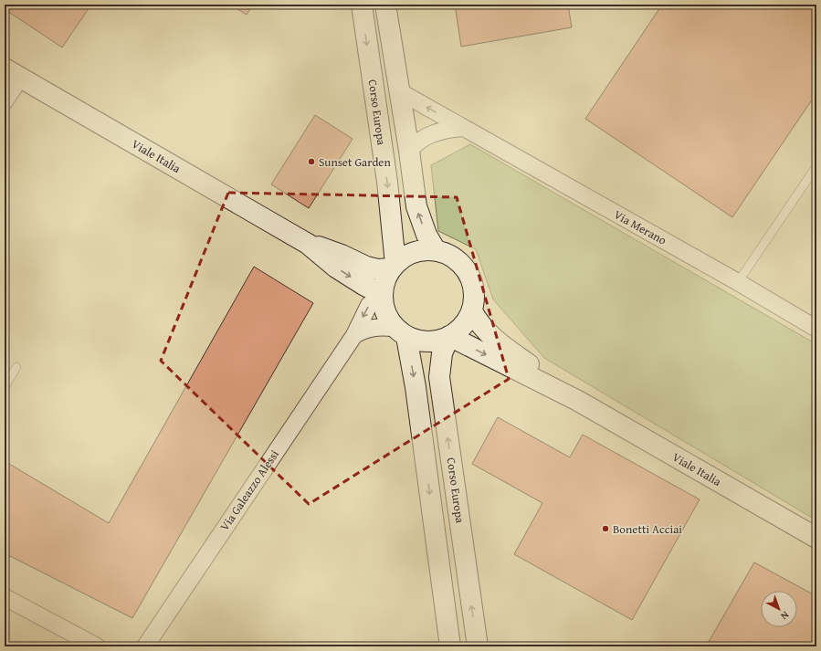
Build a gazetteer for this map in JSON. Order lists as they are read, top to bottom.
{
  "streets": {
    "main road": ["Corso Europa", "Viale Italia"],
    "street": ["Via Merano", "Via Galeazzo Alessi"]
  },
  "crossings": [
    ["Corso Europa", "Viale Italia"],
    ["Corso Europa", "Via Merano"],
    ["Corso Europa", "Via Galeazzo Alessi"],
    ["Viale Italia", "Via Galeazzo Alessi"]
  ],
  "places": ["Sunset Garden", "Bonetti Acciai"],
  "north": "bottom right"
}
